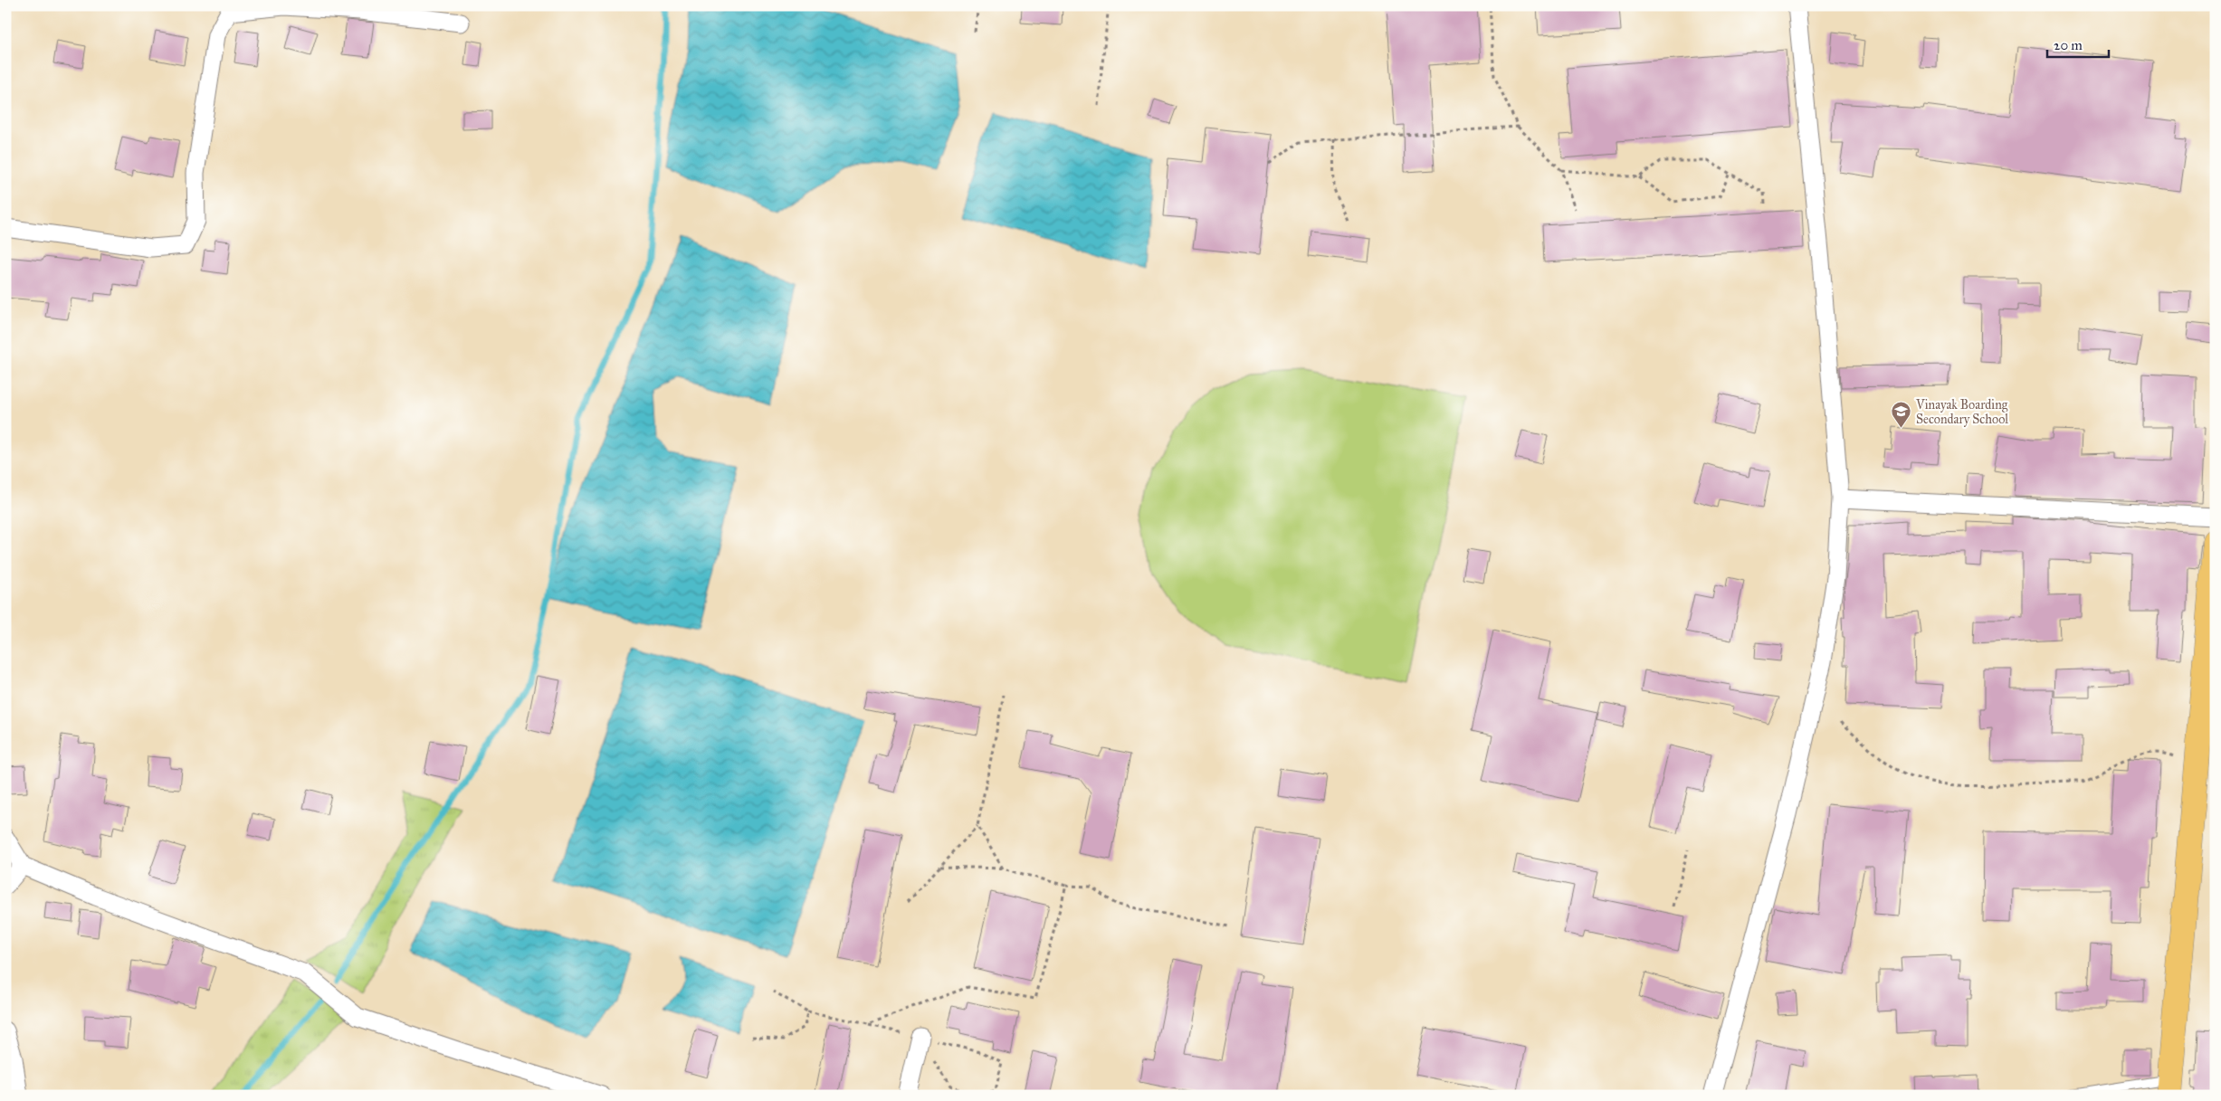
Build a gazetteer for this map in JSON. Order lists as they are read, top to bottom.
{
  "places": {
    "school or university": ["Vinayak Boarding Secondary School"]
  },
  "scale_bar": "20 m"
}
